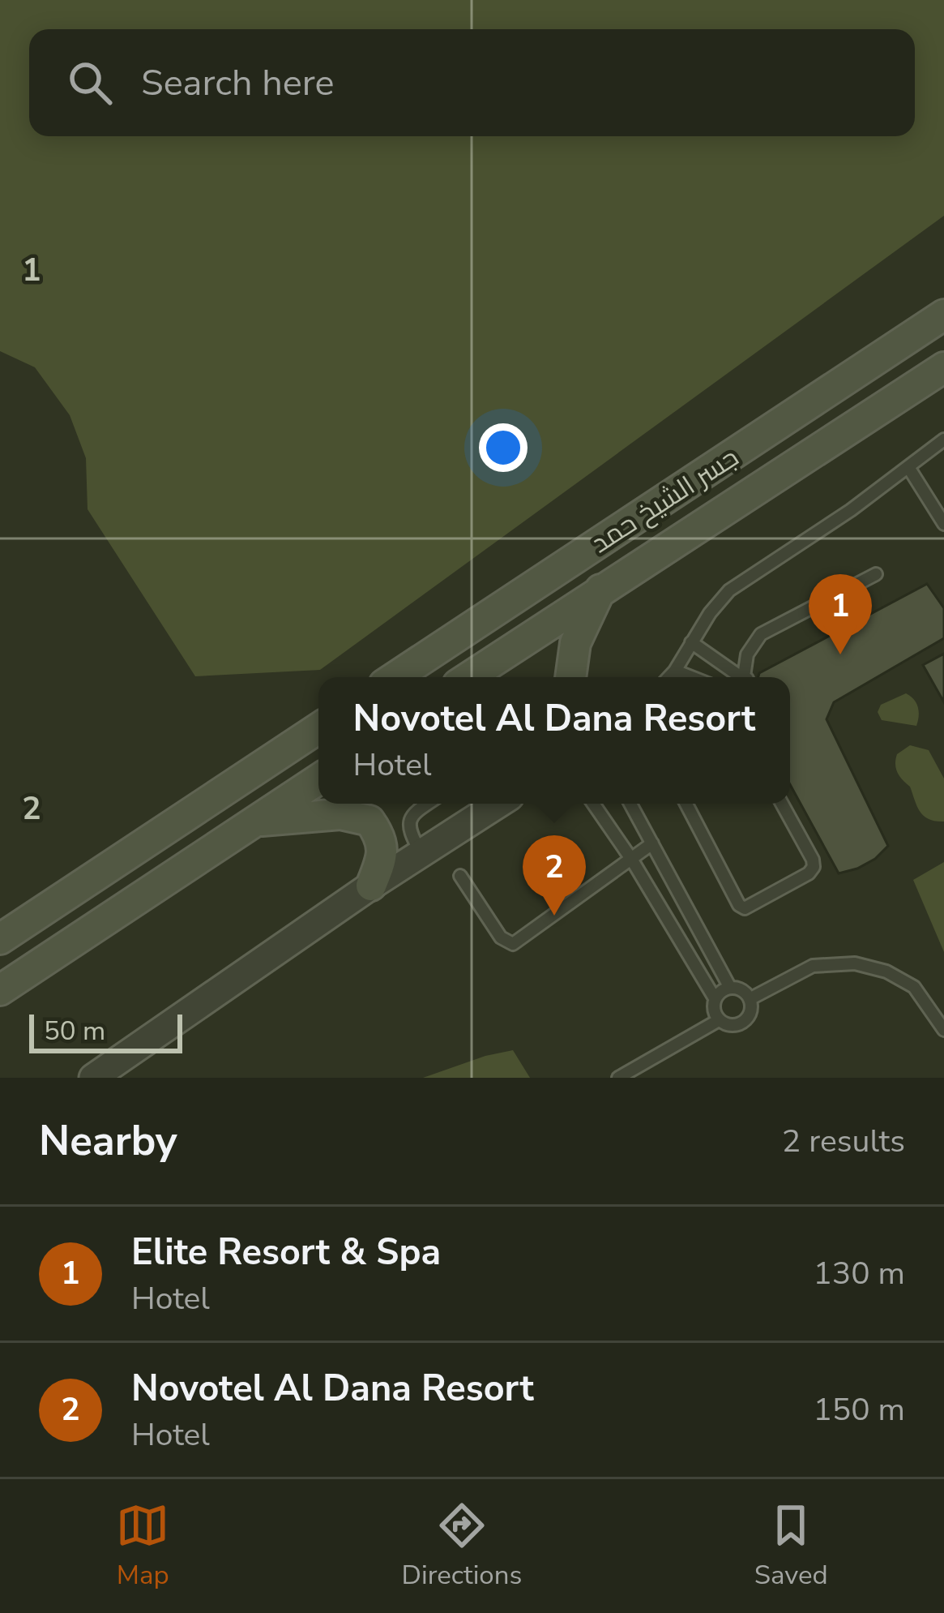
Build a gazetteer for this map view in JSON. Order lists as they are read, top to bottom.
{
  "streets": {
    "main road": ["جسر الشيخ حمد"]
  },
  "scale_bar": "50 m",
  "page": {
    "search": "Search here",
    "pins": ["1", "2"],
    "popup": ["Novotel Al Dana Resort", "Hotel"],
    "scale": "50 m",
    "heading": ["Nearby", "2 results"],
    "list": [
      {
        "mark": "1",
        "name": "Elite Resort & Spa",
        "note": "Hotel",
        "value": "130 m"
      },
      {
        "mark": "2",
        "name": "Novotel Al Dana Resort",
        "note": "Hotel",
        "value": "150 m"
      }
    ],
    "nav": ["Map", "Directions", "Saved"]
  },
  "grid": {
    "rows": ["1", "2"]
  }
}
